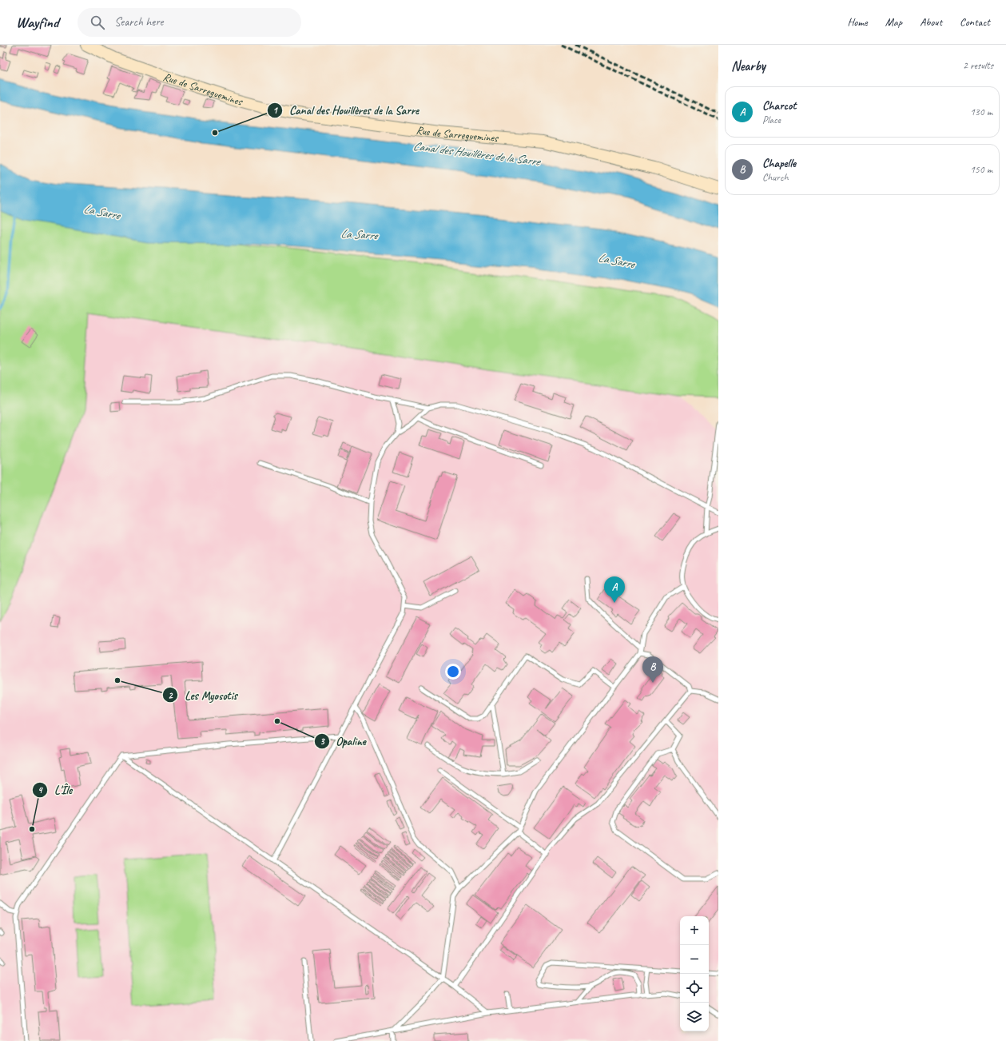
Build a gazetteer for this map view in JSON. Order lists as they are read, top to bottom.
{
  "streets": {
    "street": ["Rue de Sarreguemines"]
  },
  "water": ["Canal des Houillères de la Sarre", "La Sarre"],
  "places": [
    "Canal des Houillères de la Sarre",
    "Les Myosotis",
    "Opaline",
    "L'Île"
  ],
  "page": {
    "header": "Wayfind",
    "search": "Search here",
    "nav": [
      "Home",
      "Map",
      "About",
      "Contact"
    ],
    "heading": ["Nearby", "2 results"],
    "list": [
      {
        "mark": "A",
        "name": "Charcot",
        "note": "Place",
        "value": "130 m"
      },
      {
        "mark": "B",
        "name": "Chapelle",
        "note": "Church",
        "value": "150 m"
      }
    ],
    "pins": ["A", "B"],
    "map_buttons": ["+", "−"]
  }
}
